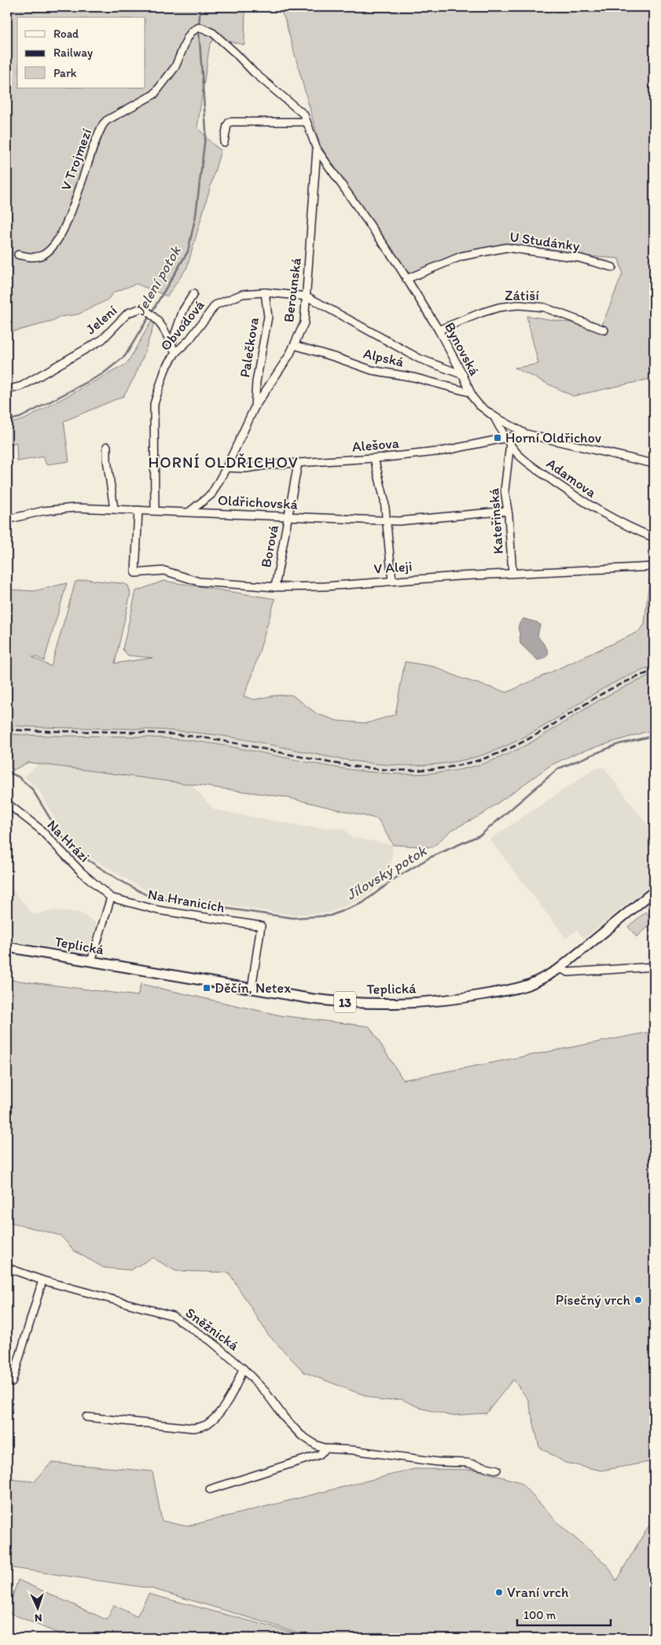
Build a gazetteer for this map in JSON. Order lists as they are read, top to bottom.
{
  "streets": {
    "main road": ["Teplická", "13"],
    "street": [
      "V Trojmezí",
      "U Studánky",
      "Berounská",
      "Zátiší",
      "Jelení",
      "Obvodová",
      "Palečkova",
      "Bynovská",
      "Alpská",
      "Alešova",
      "Adamova",
      "Oldřichovská",
      "Kateřinská",
      "Borová",
      "V Aleji",
      "Na Hrázi",
      "Na Hranicích",
      "Sněžnická"
    ]
  },
  "crossings": [
    ["V Trojmezí", "Berounská"],
    ["U Studánky", "Bynovská"],
    ["Berounská", "Obvodová"],
    ["Berounská", "Palečkova"],
    ["Berounská", "Bynovská"],
    ["Berounská", "Alpská"],
    ["Berounská", "Alešova"],
    ["Berounská", "Oldřichovská"],
    ["Zátiší", "Bynovská"],
    ["Jelení", "Obvodová"],
    ["Obvodová", "Palečkova"],
    ["Obvodová", "Bynovská"],
    ["Obvodová", "Oldřichovská"],
    ["Bynovská", "Alpská"],
    ["Bynovská", "Alešova"],
    ["Bynovská", "Adamova"],
    ["Alešova", "Adamova"],
    ["Alešova", "Kateřinská"],
    ["Alešova", "Borová"],
    ["Adamova", "Kateřinská"],
    ["Oldřichovská", "Kateřinská"],
    ["Oldřichovská", "Borová"],
    ["Oldřichovská", "V Aleji"],
    ["Kateřinská", "V Aleji"],
    ["Borová", "V Aleji"],
    ["Na Hrázi", "Na Hranicích"],
    ["Na Hranicích", "Teplická"]
  ],
  "districts": ["HORNÍ OLDŘICHOV"],
  "water": ["Jelení potok", "Jílovský potok"],
  "places": {
    "transit": ["Horní Oldřichov", "Děčín, Netex"],
    "other": ["Písečný vrch", "Vraní vrch"]
  },
  "legend": ["Road", "Railway", "Park"],
  "scale_bar": "100 m",
  "north": "bottom"
}
